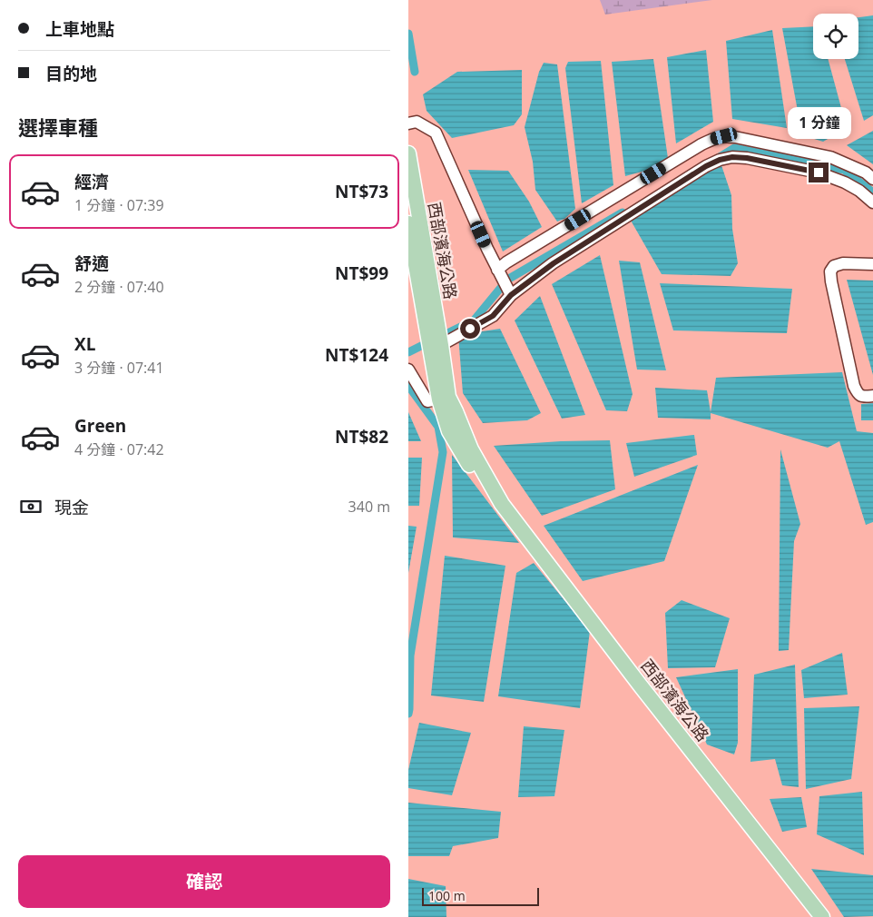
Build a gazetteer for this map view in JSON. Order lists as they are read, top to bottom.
{
  "streets": {
    "main road": ["西部濱海公路"]
  },
  "scale_bar": "100 m",
  "page": {
    "banner": ["上車地點", "目的地"],
    "heading": "選擇車種",
    "bubble": "1 分鐘",
    "list": [
      {
        "name": "經濟",
        "note": "1 分鐘 · 07:39",
        "value": "NT$73"
      },
      {
        "name": "舒適",
        "note": "2 分鐘 · 07:40",
        "value": "NT$99"
      },
      {
        "name": "XL",
        "note": "3 分鐘 · 07:41",
        "value": "NT$124"
      },
      {
        "name": "Green",
        "note": "4 分鐘 · 07:42",
        "value": "NT$82"
      }
    ],
    "pay": ["現金", "340 m"],
    "buttons": "確認",
    "scale": "100 m"
  }
}
